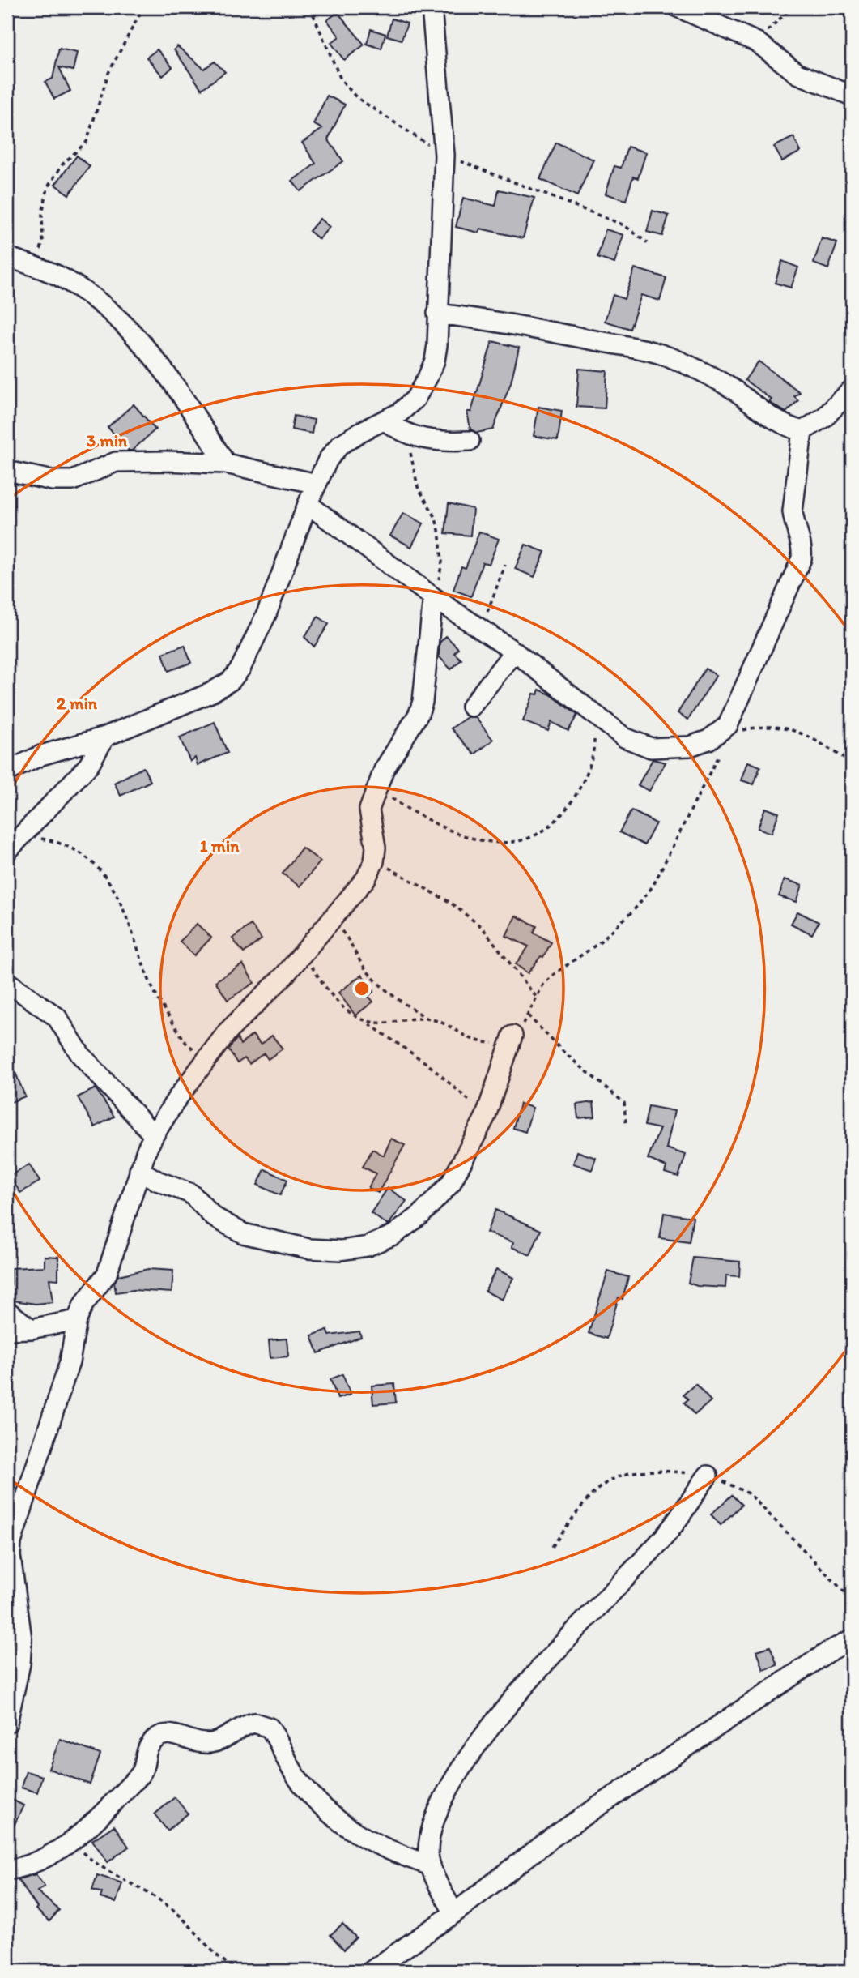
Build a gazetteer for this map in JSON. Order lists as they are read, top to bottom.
{
  "rings": ["3 min", "2 min", "1 min"]
}
